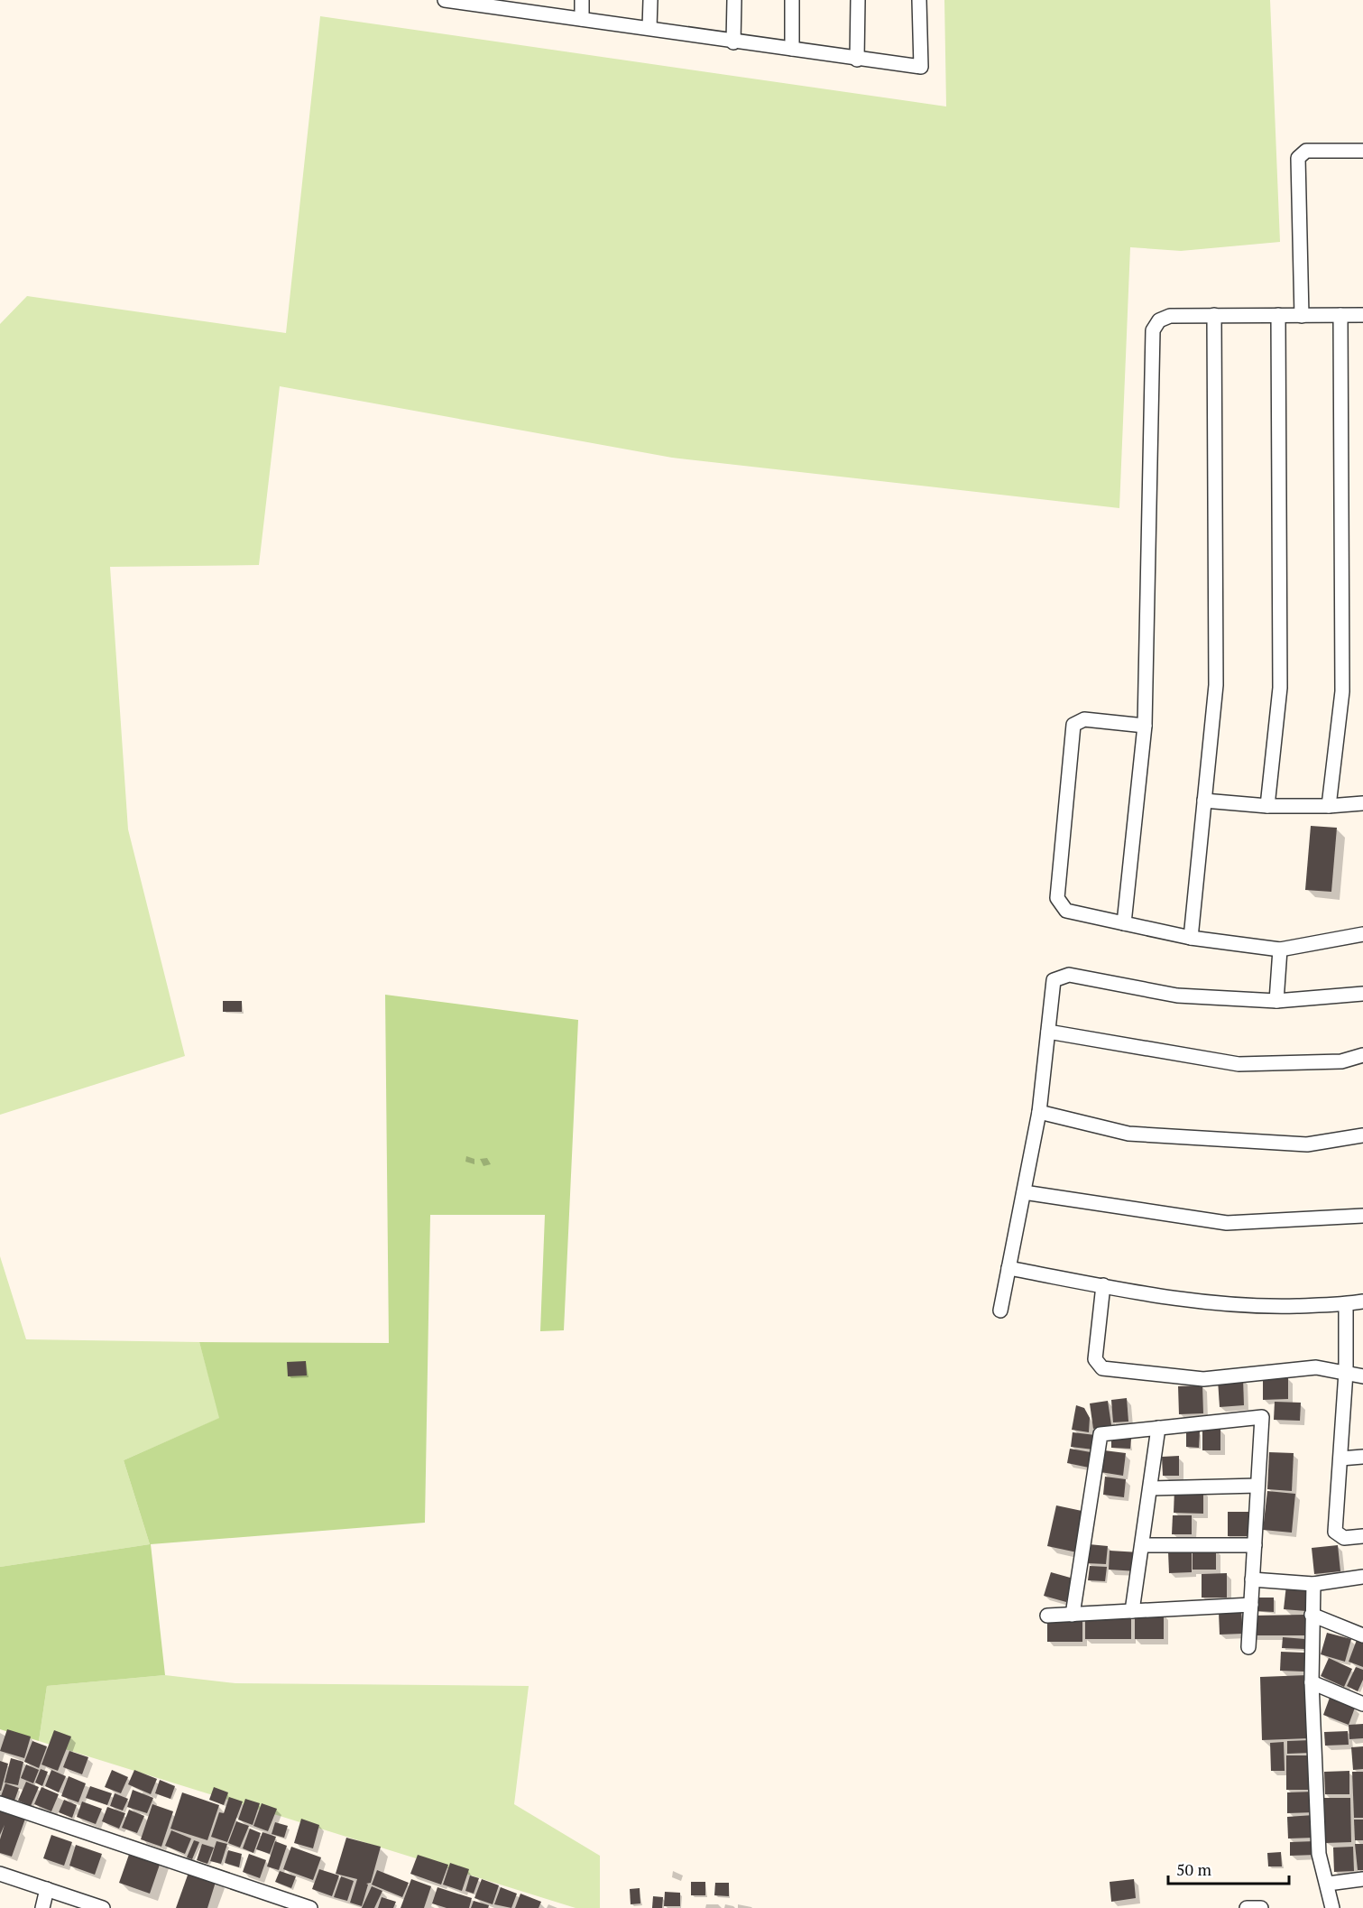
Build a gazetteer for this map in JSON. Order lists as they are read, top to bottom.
{
  "scale_bar": "50 m"
}
